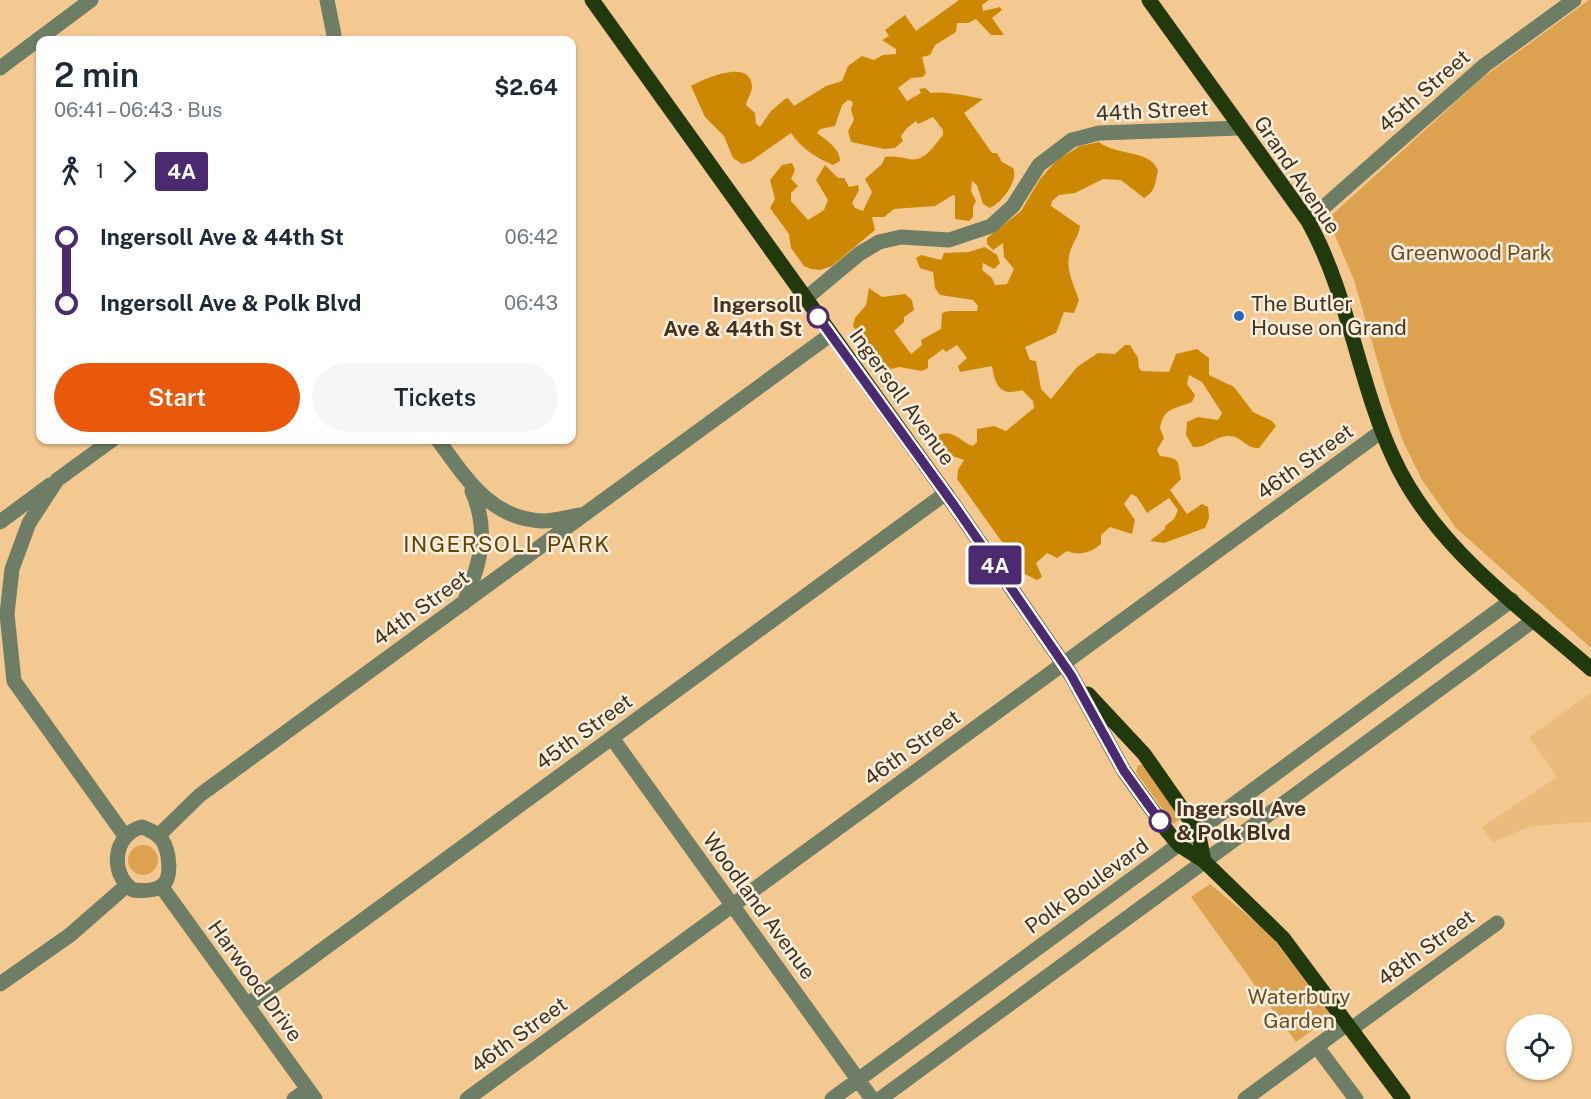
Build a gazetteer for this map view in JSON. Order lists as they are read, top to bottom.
{
  "streets": {
    "main road": ["Grand Avenue", "Ingersoll Avenue"],
    "street": [
      "45th Street",
      "44th Street",
      "46th Street",
      "Polk Boulevard",
      "Woodland Avenue",
      "48th Street",
      "Harwood Drive"
    ]
  },
  "crossings": [
    ["45th Street", "Grand Avenue"],
    ["45th Street", "Ingersoll Avenue"],
    ["45th Street", "Woodland Avenue"],
    ["45th Street", "Harwood Drive"],
    ["44th Street", "Grand Avenue"],
    ["44th Street", "Ingersoll Avenue"],
    ["44th Street", "Harwood Drive"],
    ["Grand Avenue", "46th Street"],
    ["Grand Avenue", "Polk Boulevard"],
    ["Ingersoll Avenue", "46th Street"],
    ["Ingersoll Avenue", "Polk Boulevard"],
    ["Ingersoll Avenue", "48th Street"],
    ["46th Street", "Woodland Avenue"],
    ["Polk Boulevard", "Woodland Avenue"]
  ],
  "districts": ["INGERSOLL PARK"],
  "parks": ["Greenwood Park", "Waterbury Garden"],
  "places": ["The Butler House on Grand", "Ingersoll Ave & 44th St", "Ingersoll Ave & Polk Blvd"],
  "lines": ["bus line 4A"],
  "page": {
    "on_map": "4A",
    "heading": ["2 min", "06:41 – 06:43 · Bus", "$2.64"],
    "legs": ["1", "4A"],
    "list": [
      {
        "name": "Ingersoll Ave & 44th St",
        "value": "06:42"
      },
      {
        "name": "Ingersoll Ave & Polk Blvd",
        "value": "06:43"
      }
    ],
    "buttons": ["Start", "Tickets"]
  }
}
